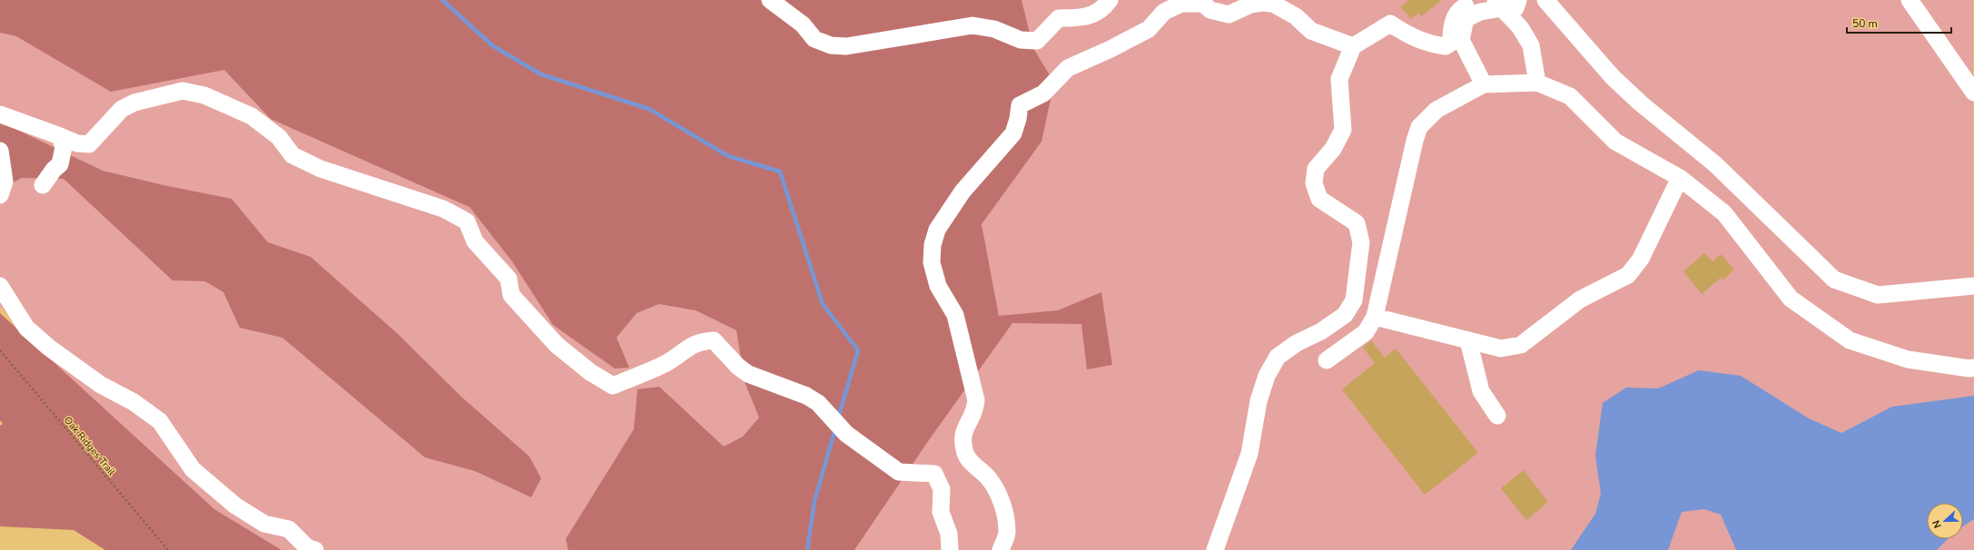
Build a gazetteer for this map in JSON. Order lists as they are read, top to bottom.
{
  "streets": {
    "path": ["Oak Ridges Trail"]
  },
  "scale_bar": "50 m",
  "north": "left"
}
